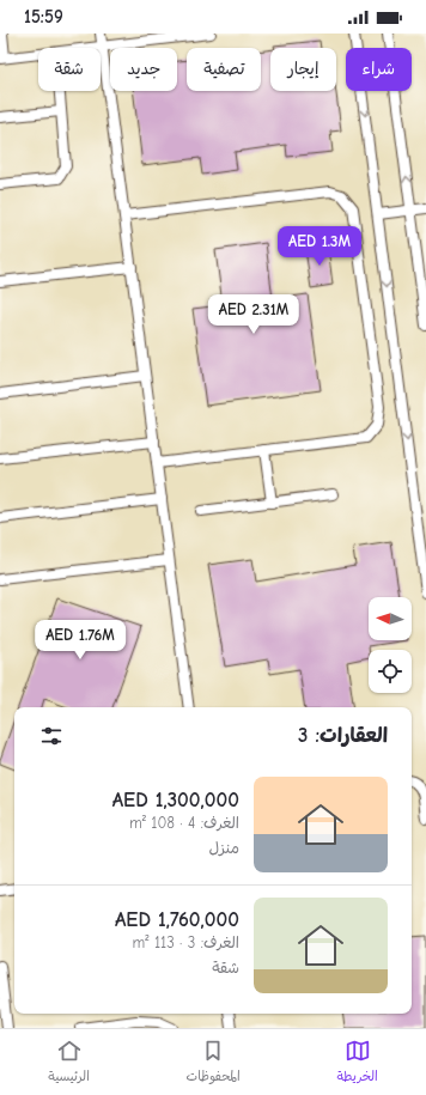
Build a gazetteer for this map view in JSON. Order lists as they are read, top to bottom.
{
  "north": "left",
  "page": {
    "status": "15:59",
    "chip": [
      "شراء",
      "إيجار",
      "تصفية",
      "جديد",
      "شقة"
    ],
    "price": ["AED 1.3M", "AED 2.31M", "AED 1.76M"],
    "heading": "العقارات: 3",
    "list": [
      {
        "name": "AED 1,300,000",
        "note": "الغرف: 4 · 108 m² · منزل"
      },
      {
        "name": "AED 1,760,000",
        "note": "الغرف: 3 · 113 m² · شقة"
      }
    ],
    "tabs": ["الخريطة", "المحفوظات", "الرئيسية"]
  }
}
